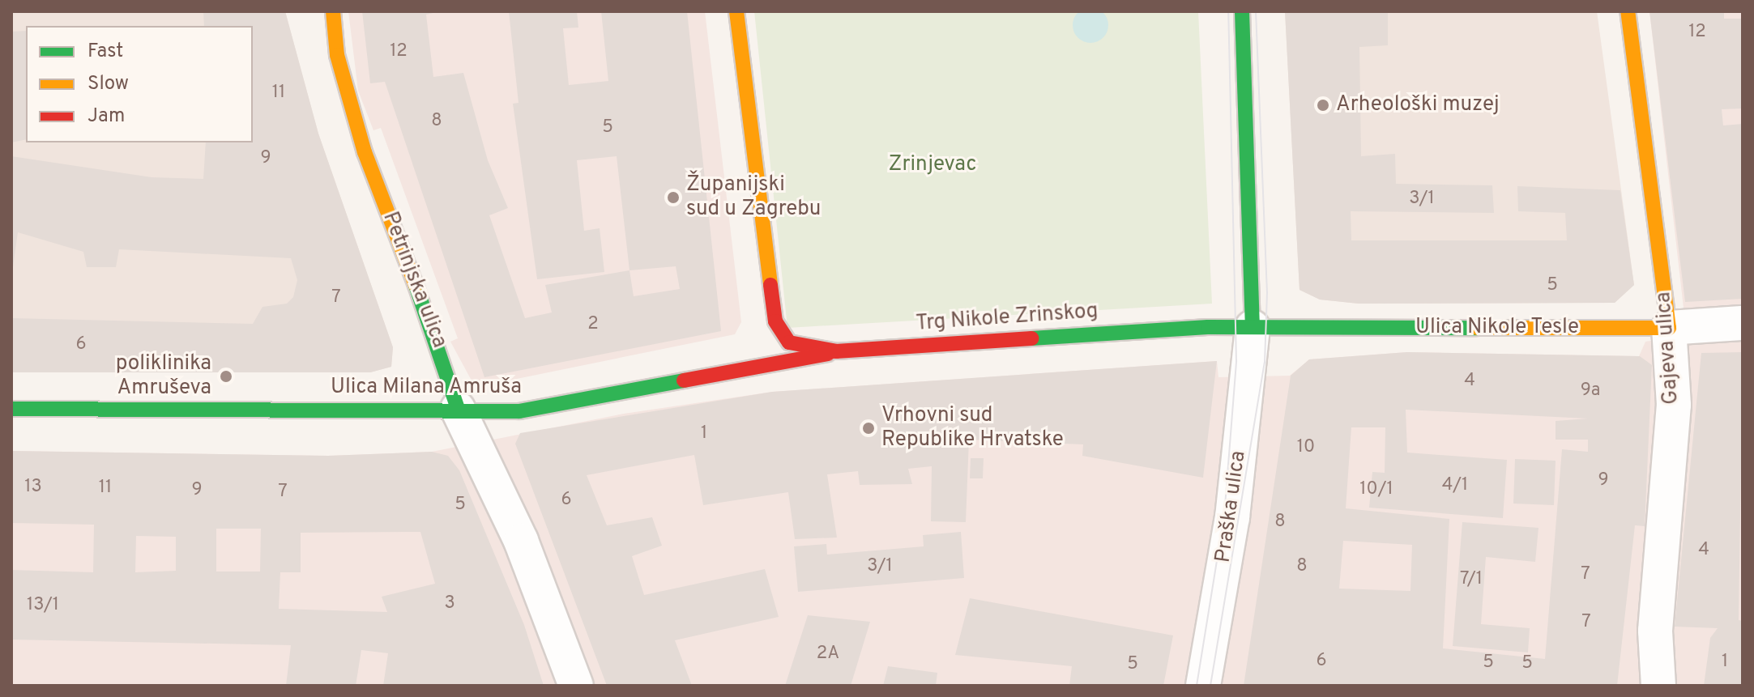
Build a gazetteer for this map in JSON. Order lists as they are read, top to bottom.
{
  "streets": {
    "street": [
      "Petrinjska ulica",
      "Trg Nikole Zrinskog",
      "Ulica Nikole Tesle",
      "Gajeva ulica",
      "Ulica Milana Amruša",
      "Praška ulica"
    ]
  },
  "crossings": [
    ["Petrinjska ulica", "Ulica Milana Amruša"],
    ["Trg Nikole Zrinskog", "Ulica Nikole Tesle"],
    ["Trg Nikole Zrinskog", "Ulica Milana Amruša"],
    ["Trg Nikole Zrinskog", "Praška ulica"],
    ["Ulica Nikole Tesle", "Gajeva ulica"],
    ["Ulica Nikole Tesle", "Praška ulica"]
  ],
  "parks": ["Zrinjevac"],
  "places": [
    "Arheološki muzej",
    "Županijski sud u Zagrebu",
    "poliklinika Amruševa",
    "Vrhovni sud Republike Hrvatske"
  ],
  "house_numbers": [
    "12",
    "12",
    "11",
    "8",
    "5",
    "9",
    "3/1",
    "5",
    "7",
    "2",
    "6",
    "4",
    "9a",
    "1",
    "10",
    "9",
    "4/1",
    "13",
    "11",
    "10/1",
    "9",
    "7",
    "6",
    "5",
    "8",
    "4",
    "3/1",
    "8",
    "7",
    "7/1",
    "3",
    "13/1",
    "7",
    "2A",
    "6",
    "1",
    "5",
    "5",
    "5"
  ],
  "legend": ["Fast", "Slow", "Jam"]
}
